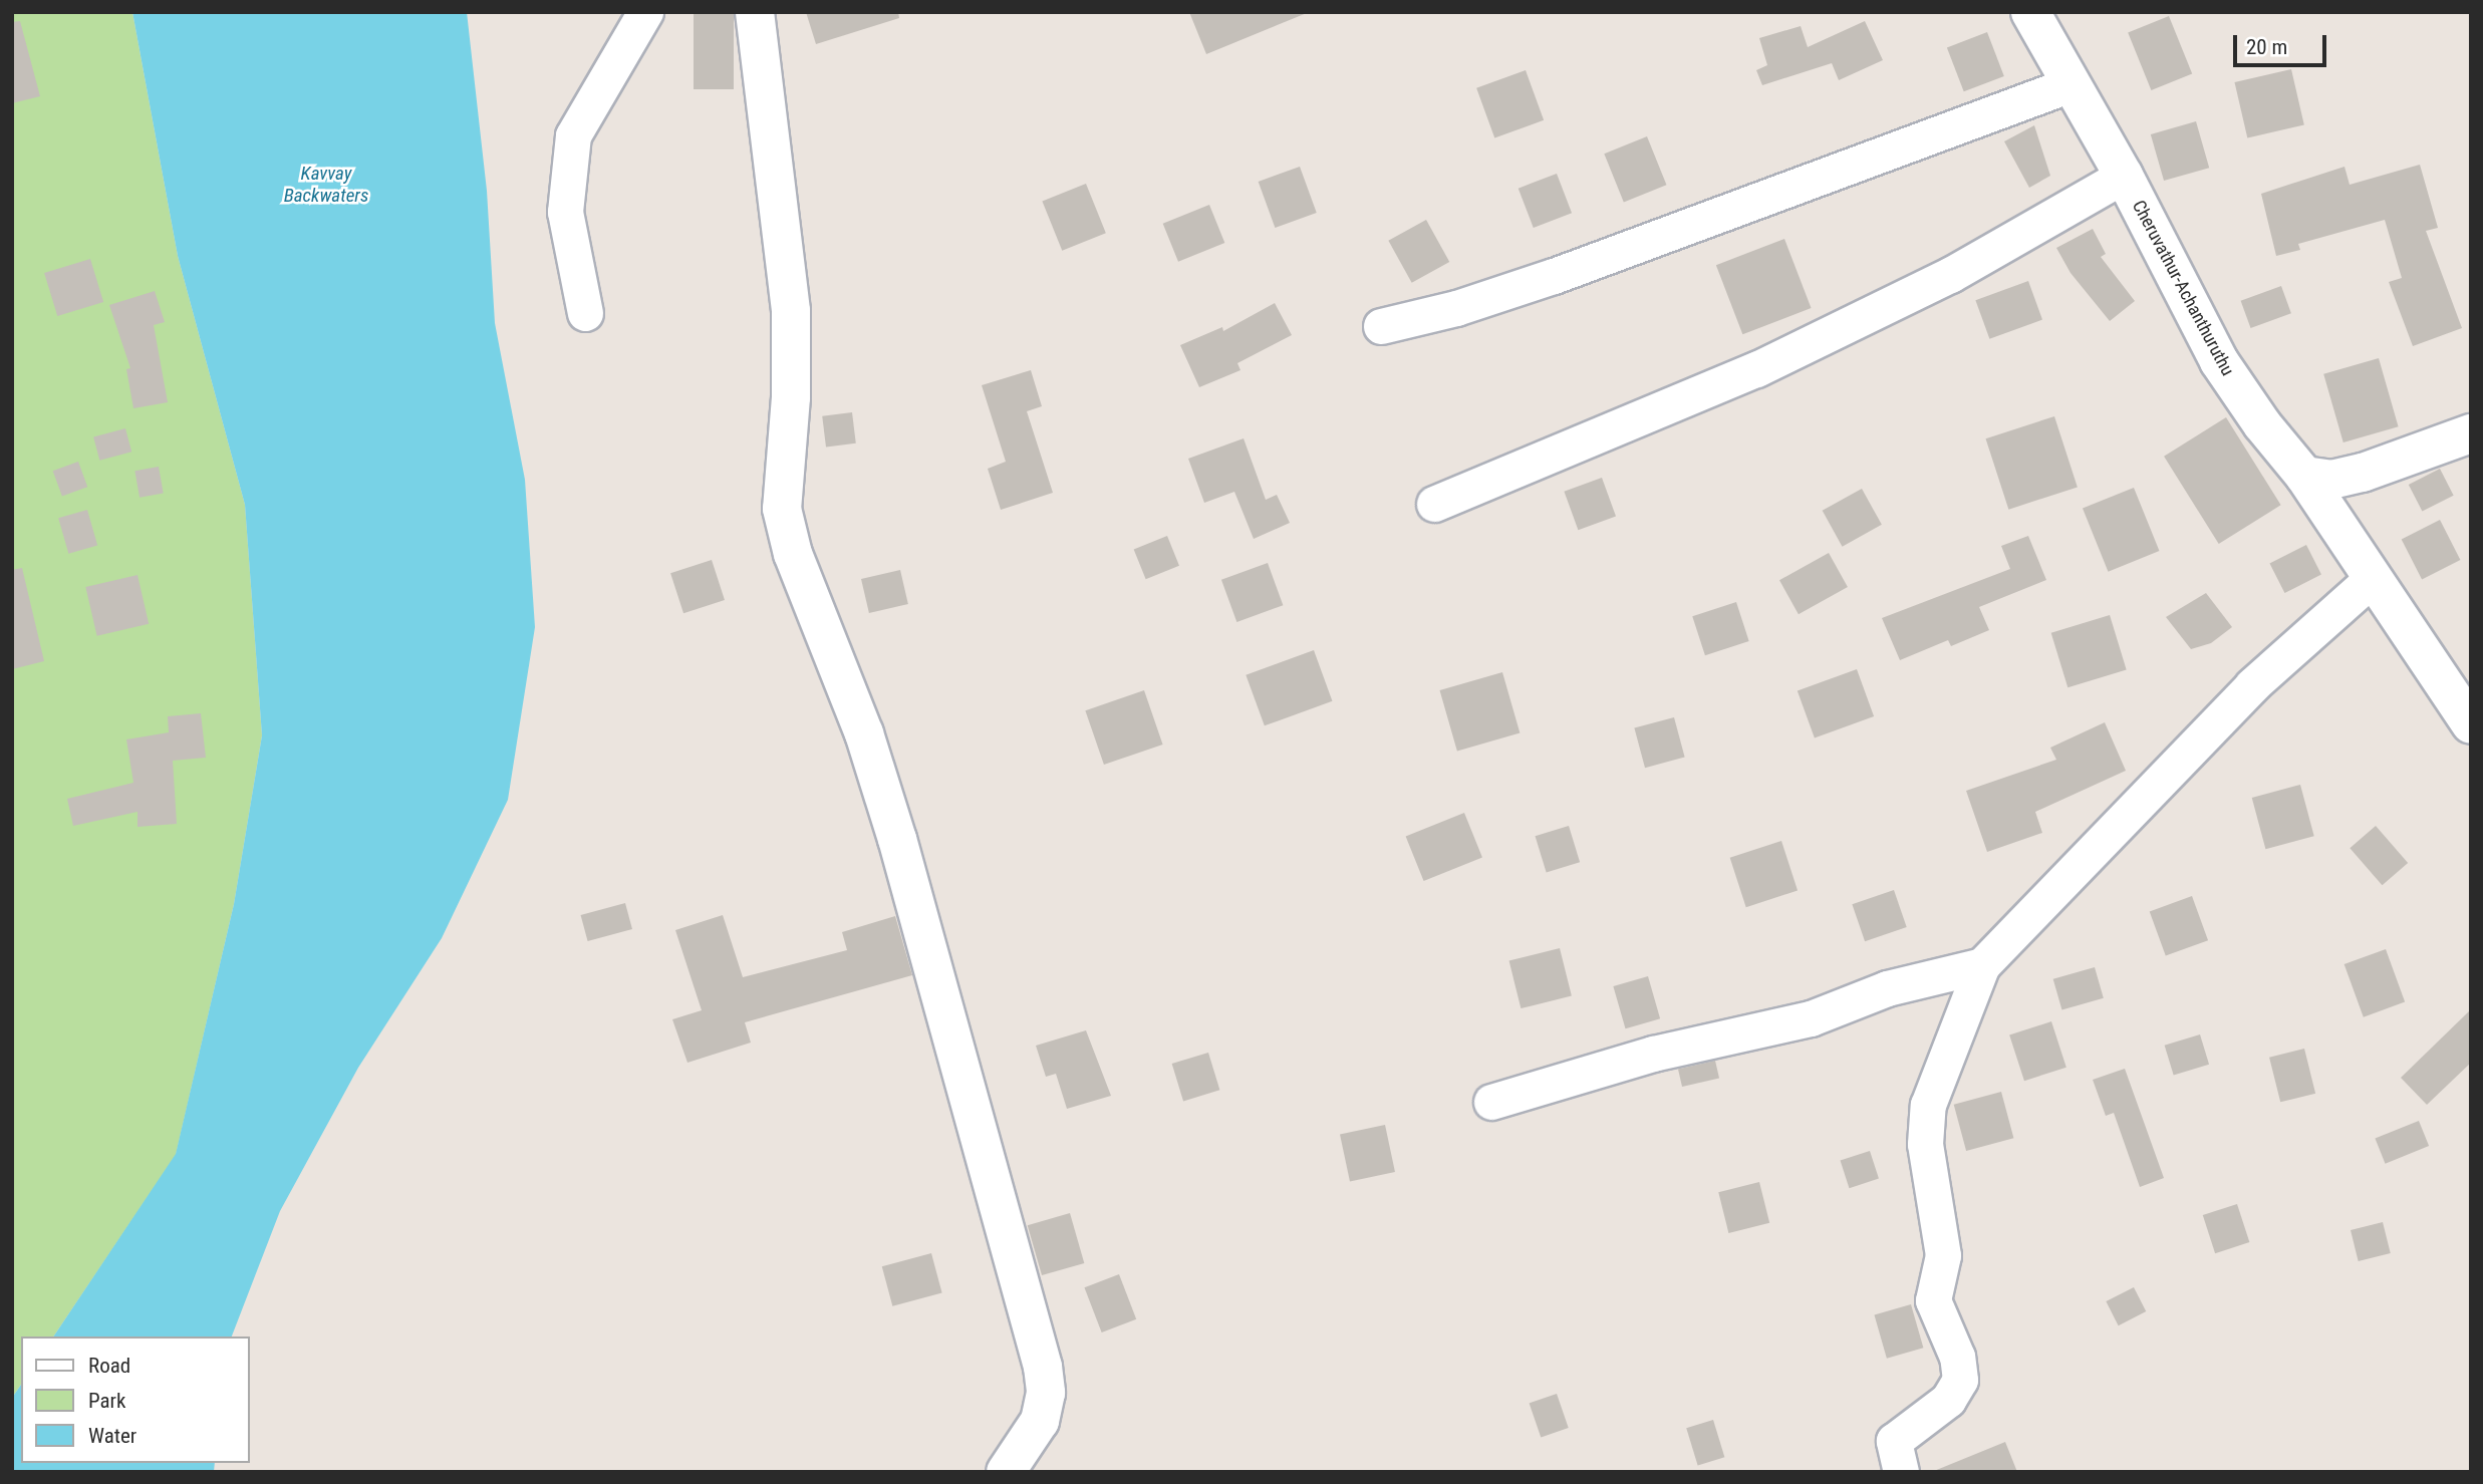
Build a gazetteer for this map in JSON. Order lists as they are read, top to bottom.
{
  "streets": {
    "main road": ["Cheruvathur-Achanthuruthu"]
  },
  "water": ["Kavvay Backwaters"],
  "legend": ["Road", "Park", "Water"],
  "scale_bar": "20 m"
}
